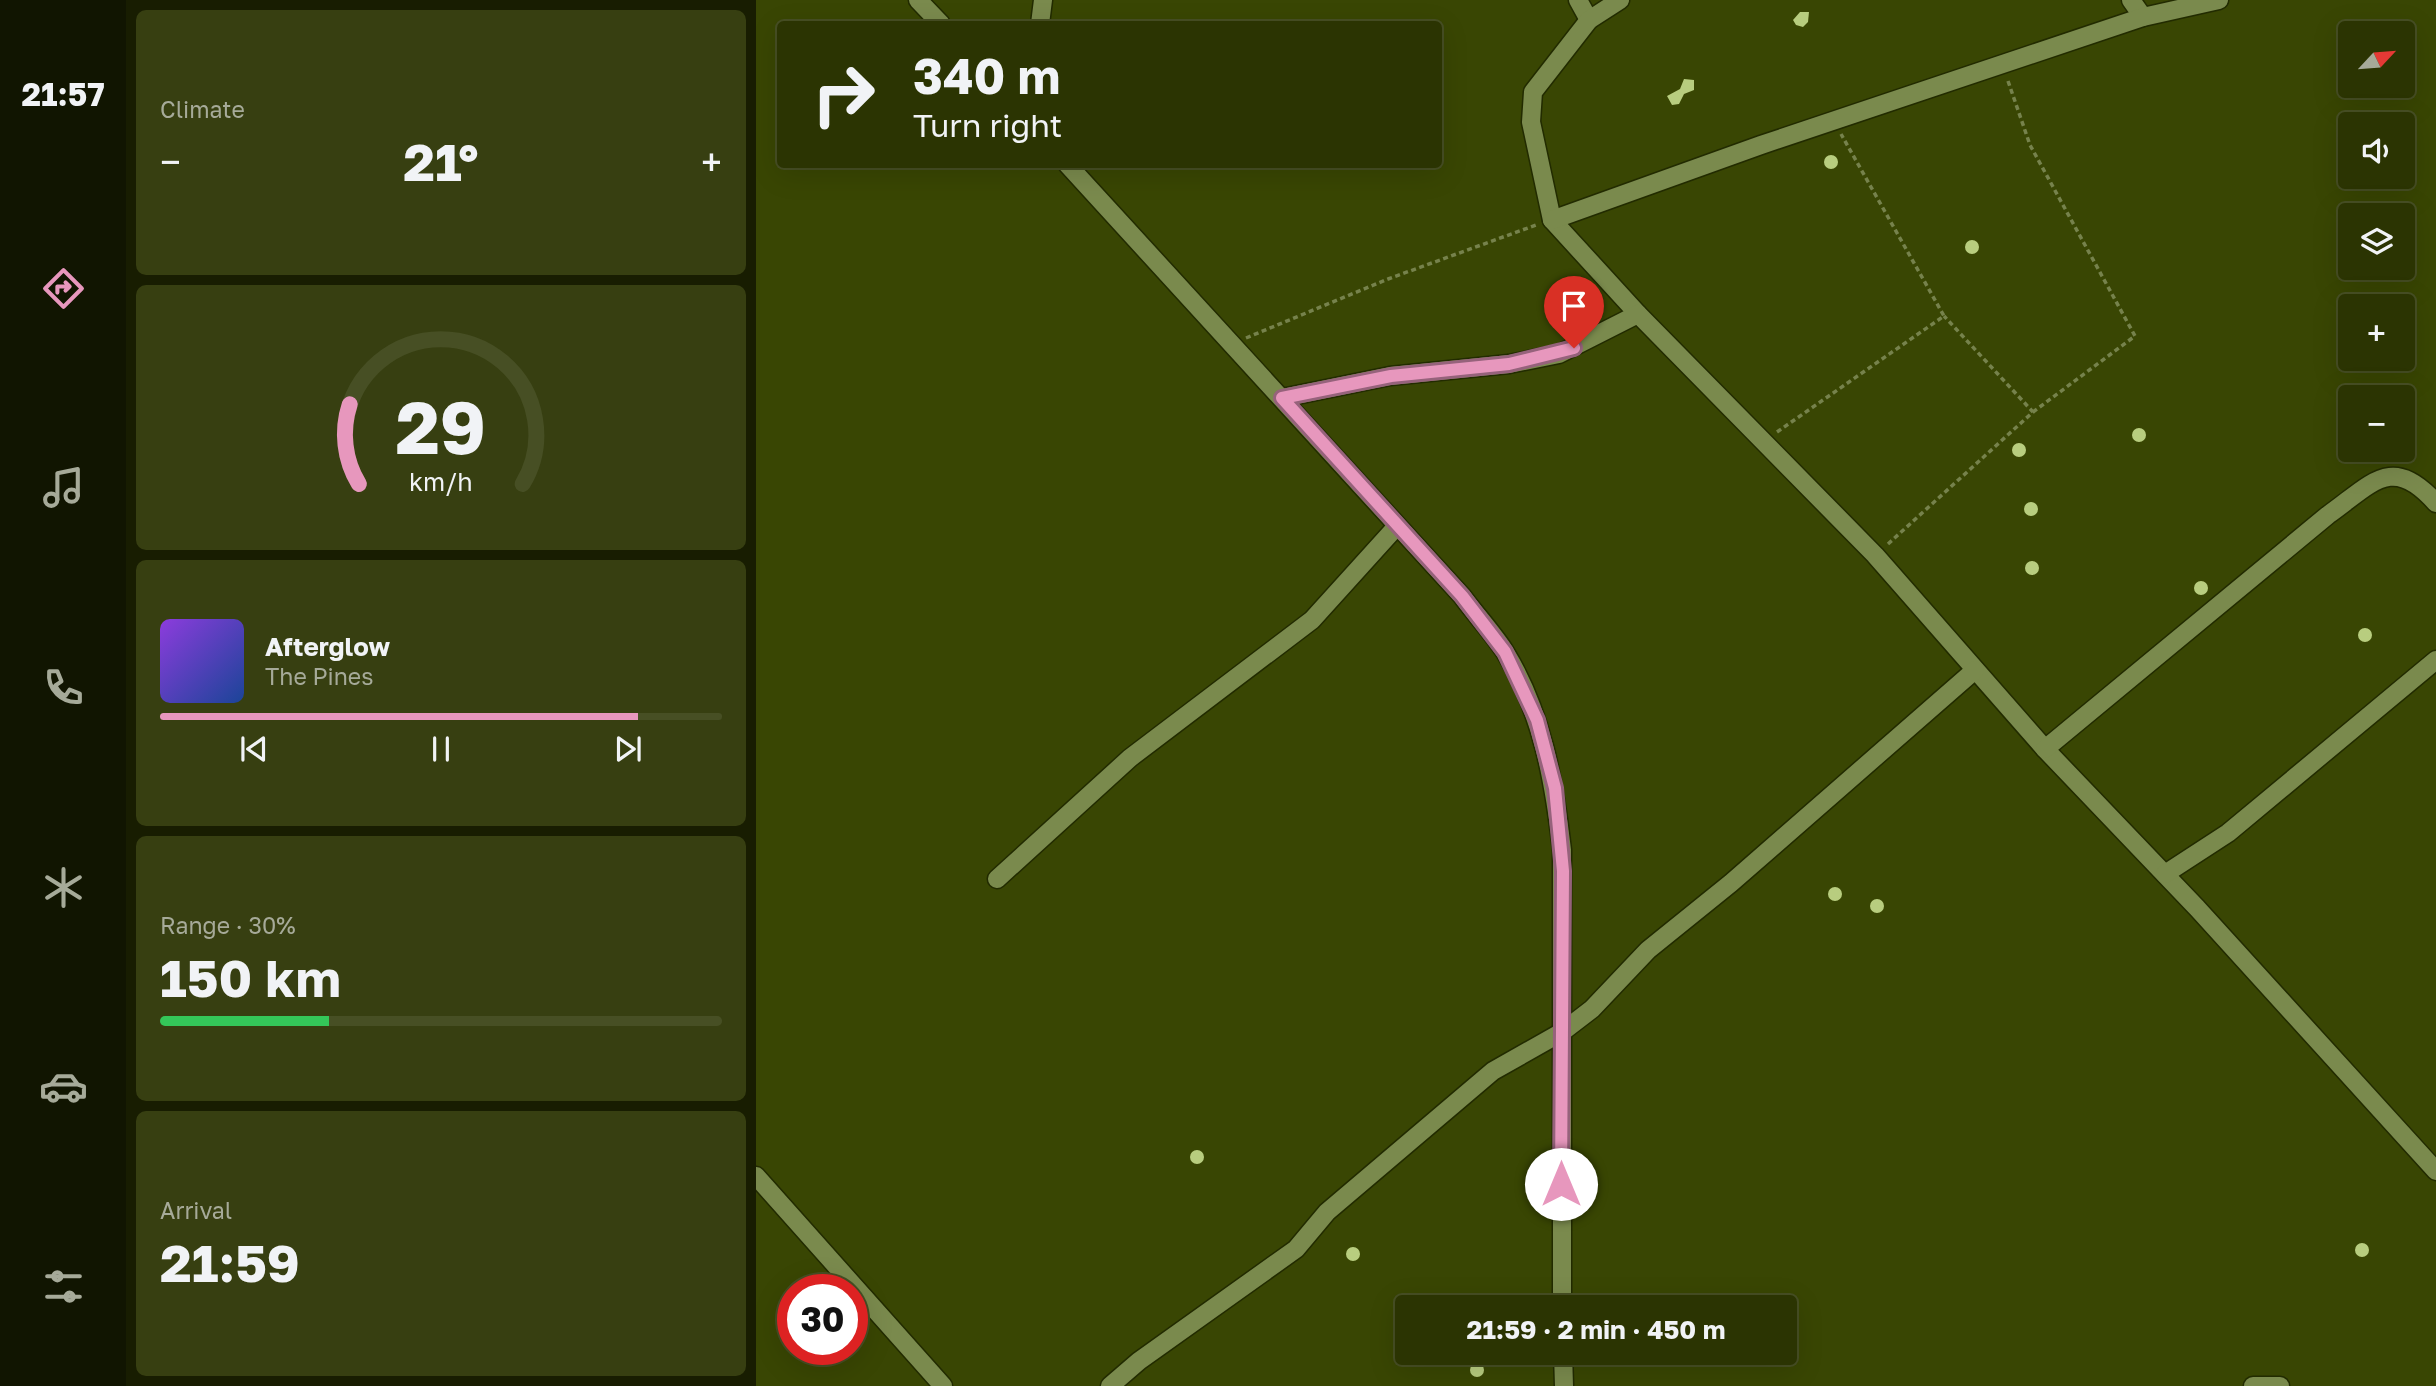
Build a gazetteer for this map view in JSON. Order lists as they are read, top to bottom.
{
  "north": "top right",
  "page": {
    "tabs": "21:57",
    "tile": [
      "Climate",
      ["Range · 30%", "150 km"],
      ["Arrival", "21:59"]
    ],
    "map_buttons": ["+", "−"],
    "turn": ["340 m", "Turn right"],
    "heat": ["−", "21°", "+"],
    "song": ["Afterglow", "The Pines"],
    "limit": "30",
    "trip": "21:59 · 2 min · 450 m",
    "gauge": ["29", "km/h"]
  }
}
